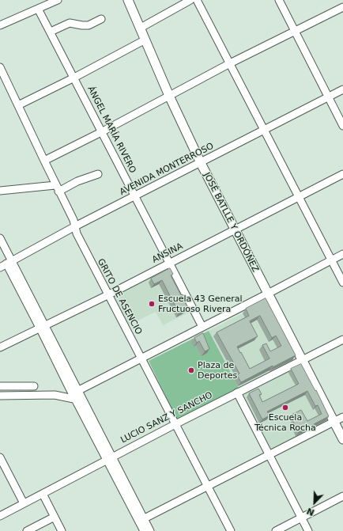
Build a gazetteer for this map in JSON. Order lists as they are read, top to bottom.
{
  "streets": {
    "main road": ["JOSÉ BATLLE Y ORDÓÑEZ"],
    "street": [
      "ÁNGEL MARÍA RIVERO",
      "AVENIDA MONTERROSO",
      "ANSINA",
      "GRITO DE ASENCIO",
      "LUCIO SANZ Y SANCHO"
    ]
  },
  "crossings": [
    ["ÁNGEL MARÍA RIVERO", "AVENIDA MONTERROSO"],
    ["ÁNGEL MARÍA RIVERO", "ANSINA"],
    ["AVENIDA MONTERROSO", "JOSÉ BATLLE Y ORDÓÑEZ"],
    ["AVENIDA MONTERROSO", "GRITO DE ASENCIO"],
    ["JOSÉ BATLLE Y ORDÓÑEZ", "ANSINA"],
    ["JOSÉ BATLLE Y ORDÓÑEZ", "LUCIO SANZ Y SANCHO"],
    ["ANSINA", "GRITO DE ASENCIO"],
    ["GRITO DE ASENCIO", "LUCIO SANZ Y SANCHO"]
  ],
  "places": ["Escuela 43 General Fructuoso Rivera", "Plaza de Deportes", "Escuela Técnica Rocha"],
  "north": "bottom left"
}
